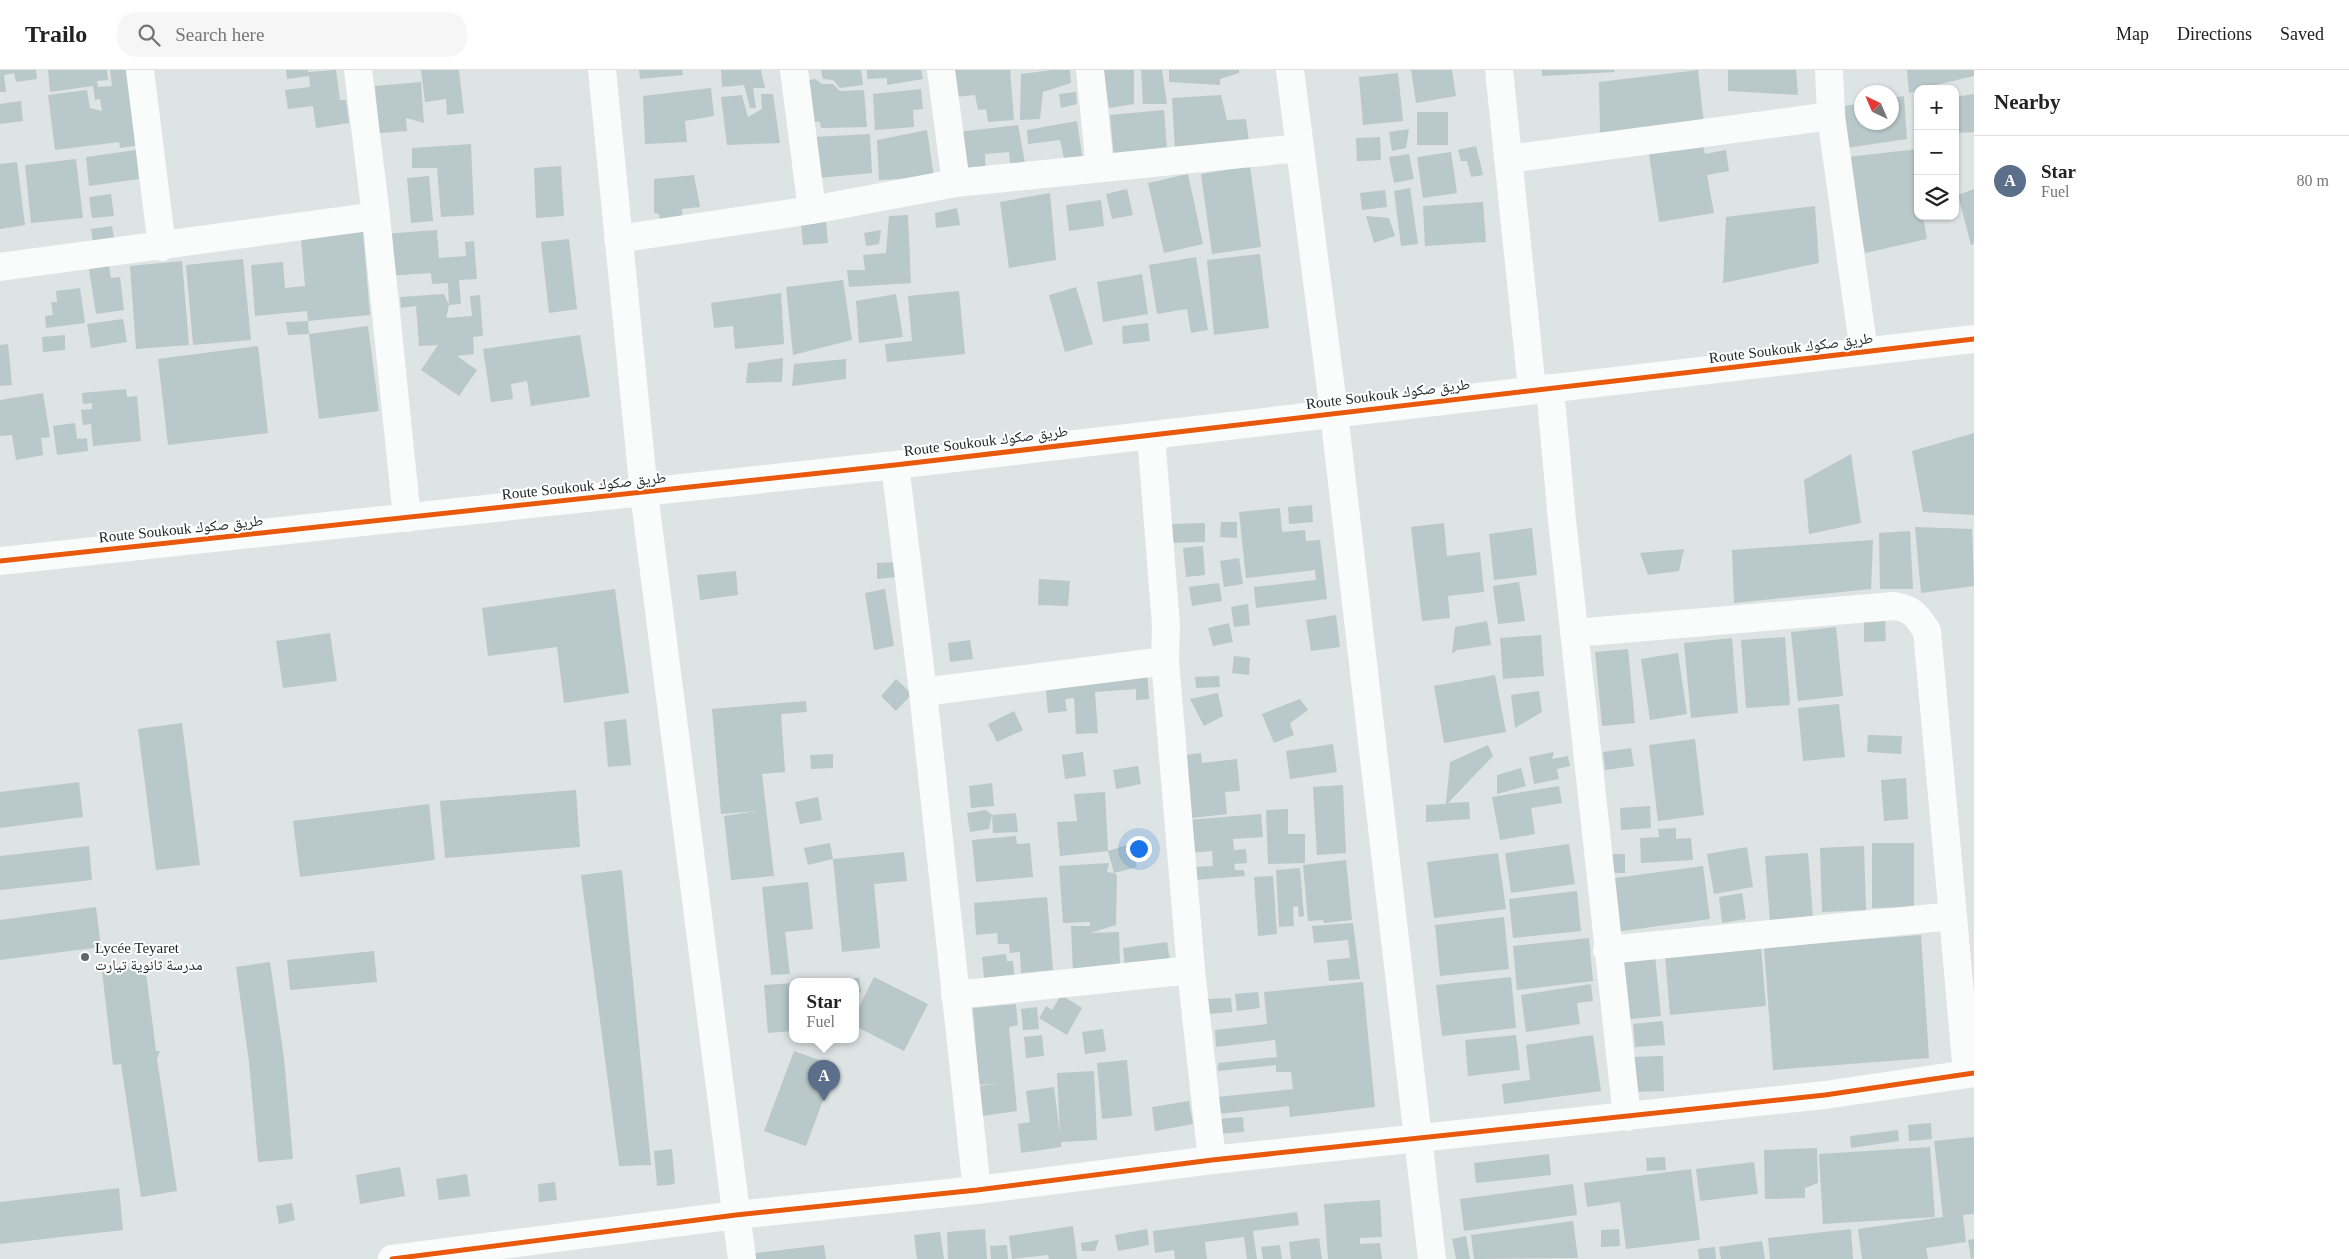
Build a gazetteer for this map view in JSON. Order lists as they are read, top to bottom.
{
  "streets": {
    "street": ["Route Soukouk طريق صكوك"]
  },
  "places": ["Lycée Teyaret مدرسة ثانوية تيارت"],
  "north": "top left",
  "page": {
    "header": "Trailo",
    "search": "Search here",
    "nav": ["Map", "Directions", "Saved"],
    "heading": "Nearby",
    "map_buttons": ["+", "−"],
    "list": [
      {
        "mark": "A",
        "name": "Star",
        "note": "Fuel",
        "value": "80 m"
      }
    ],
    "popup": ["Star", "Fuel"],
    "pins": "A"
  }
}
